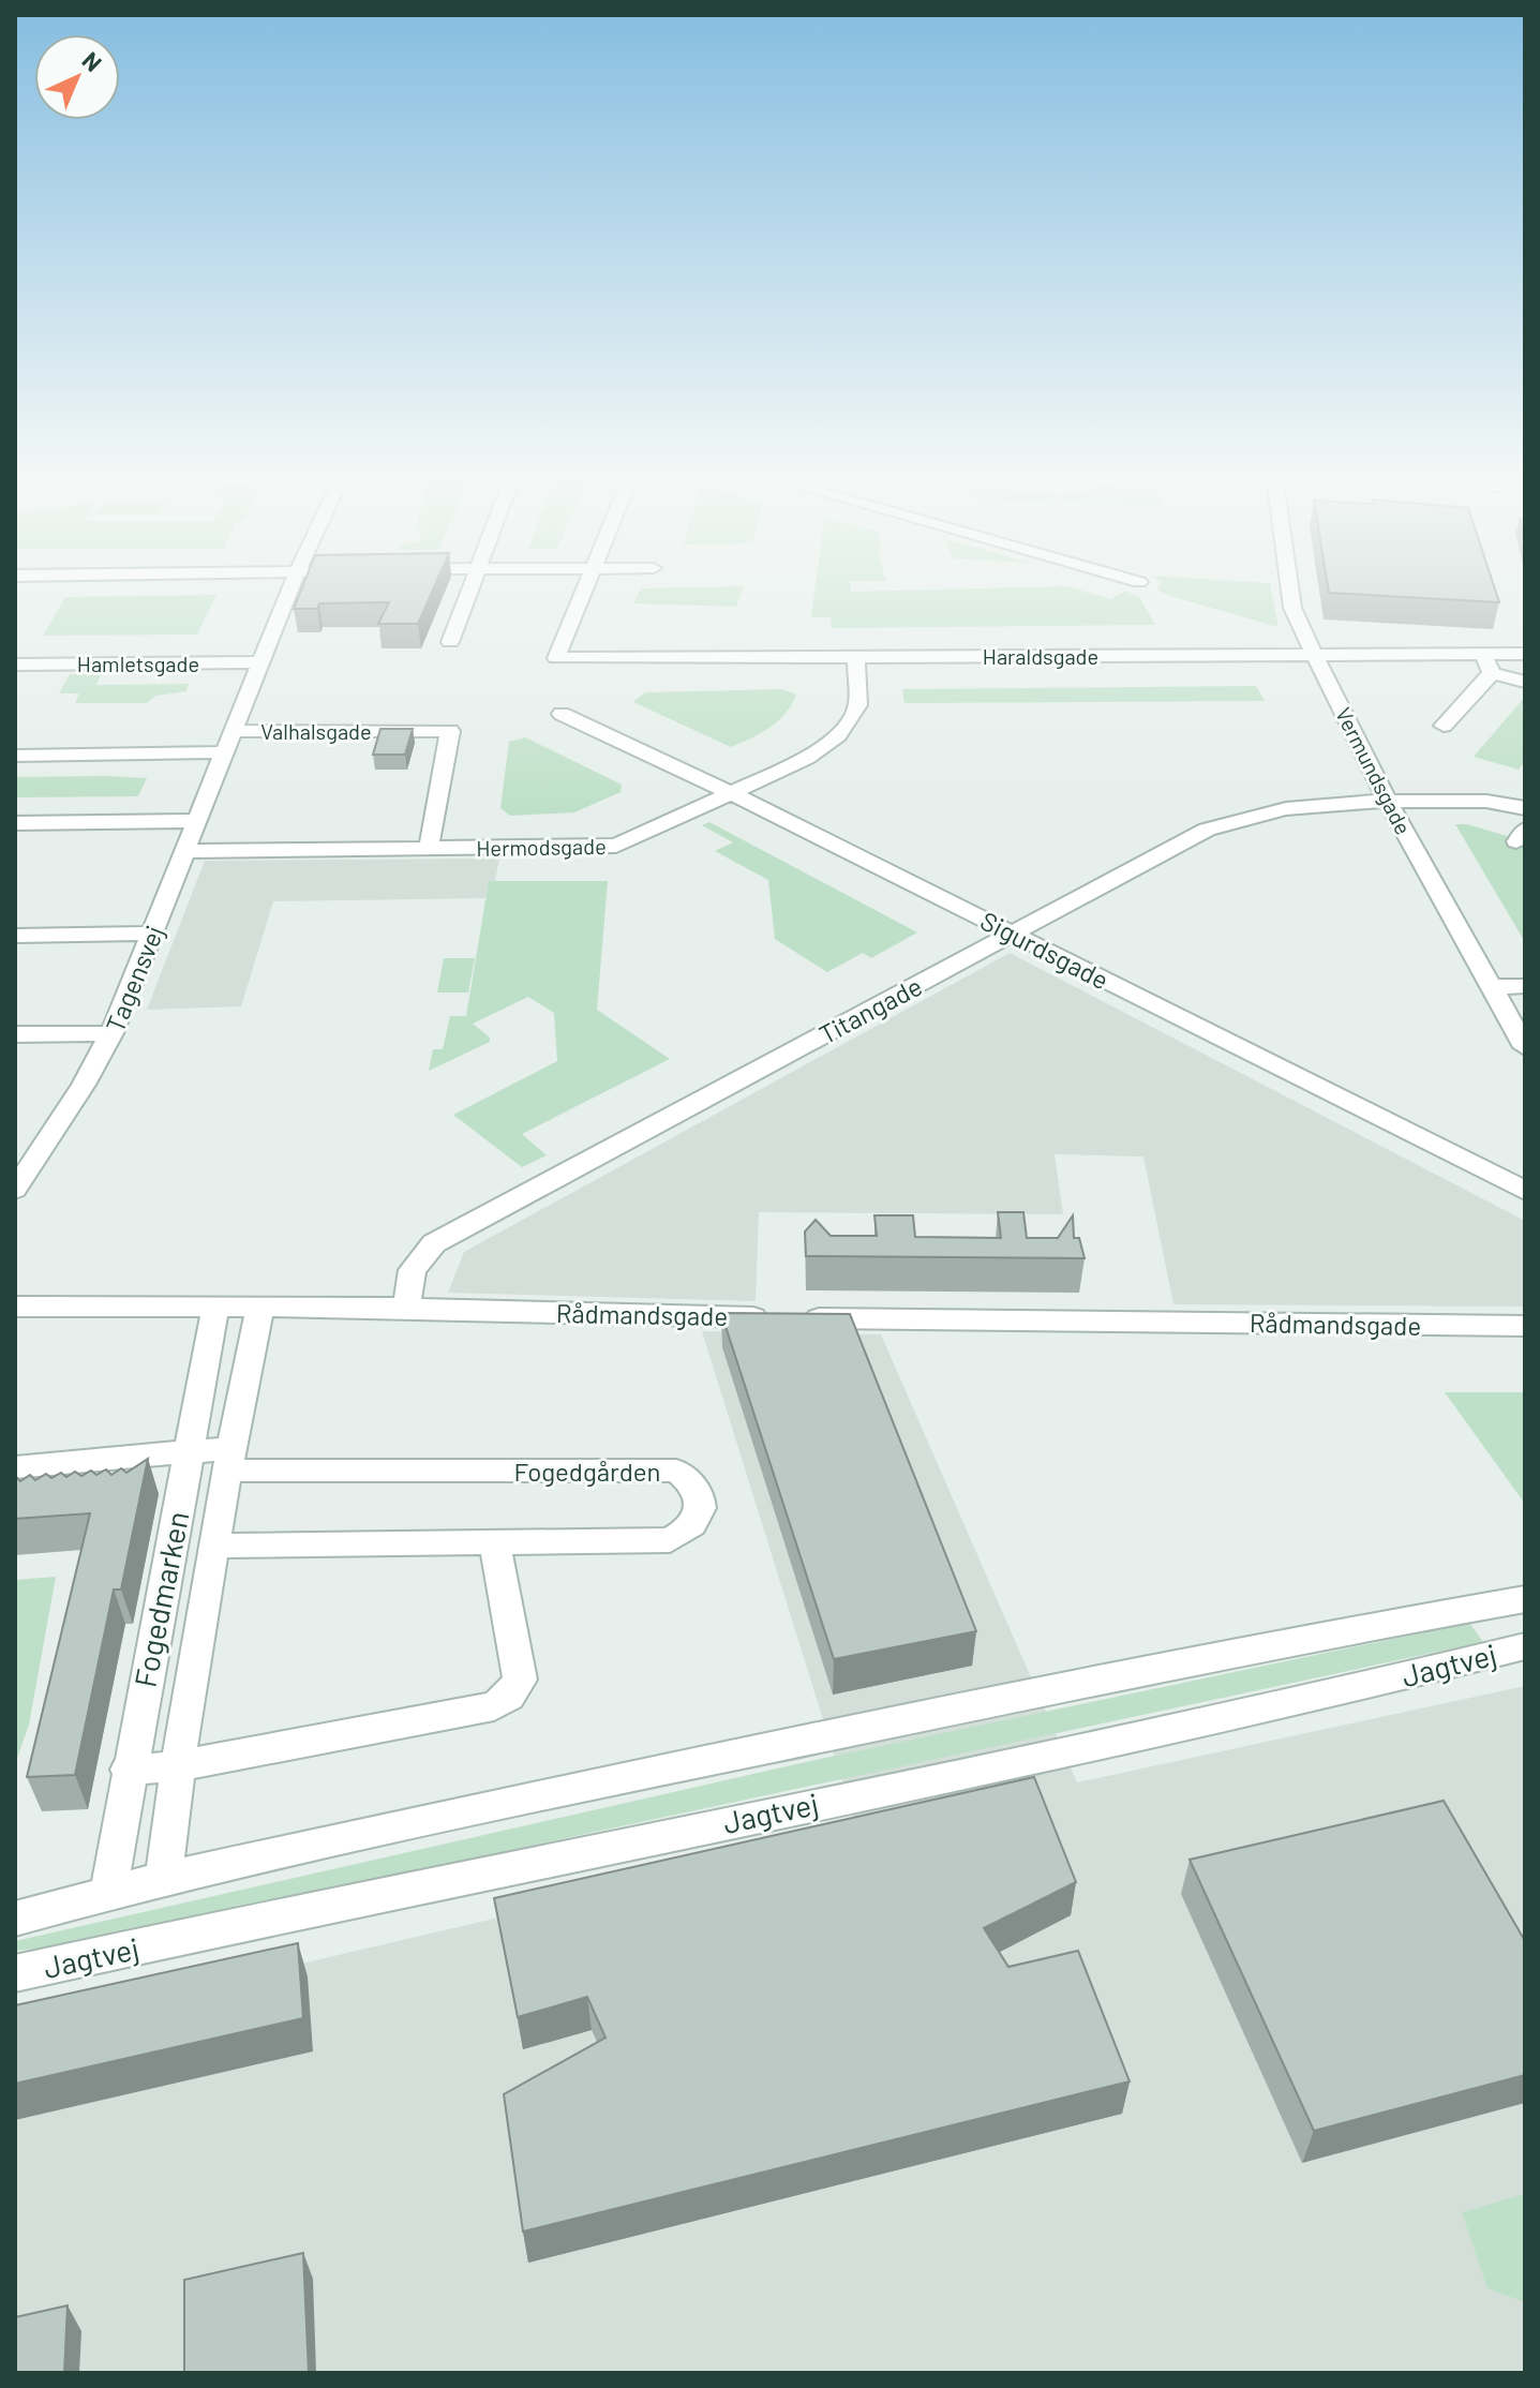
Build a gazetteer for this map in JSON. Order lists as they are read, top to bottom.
{
  "streets": {
    "street": [
      "Haraldsgade",
      "Hamletsgade",
      "Valhalsgade",
      "Vermundsgade",
      "Hermodsgade",
      "Sigurdsgade",
      "Tagensvej",
      "Titangade",
      "Rådmandsgade",
      "Fogedgården",
      "Fogedmarken",
      "Jagtvej"
    ]
  },
  "crossings": [
    ["Haraldsgade", "Vermundsgade"],
    ["Haraldsgade", "Hermodsgade"],
    ["Hamletsgade", "Tagensvej"],
    ["Valhalsgade", "Hermodsgade"],
    ["Valhalsgade", "Tagensvej"],
    ["Vermundsgade", "Titangade"],
    ["Hermodsgade", "Sigurdsgade"],
    ["Hermodsgade", "Tagensvej"],
    ["Sigurdsgade", "Titangade"],
    ["Titangade", "Rådmandsgade"],
    ["Rådmandsgade", "Fogedmarken"],
    ["Fogedgården", "Fogedmarken"],
    ["Fogedmarken", "Jagtvej"]
  ],
  "north": "top right"
}
